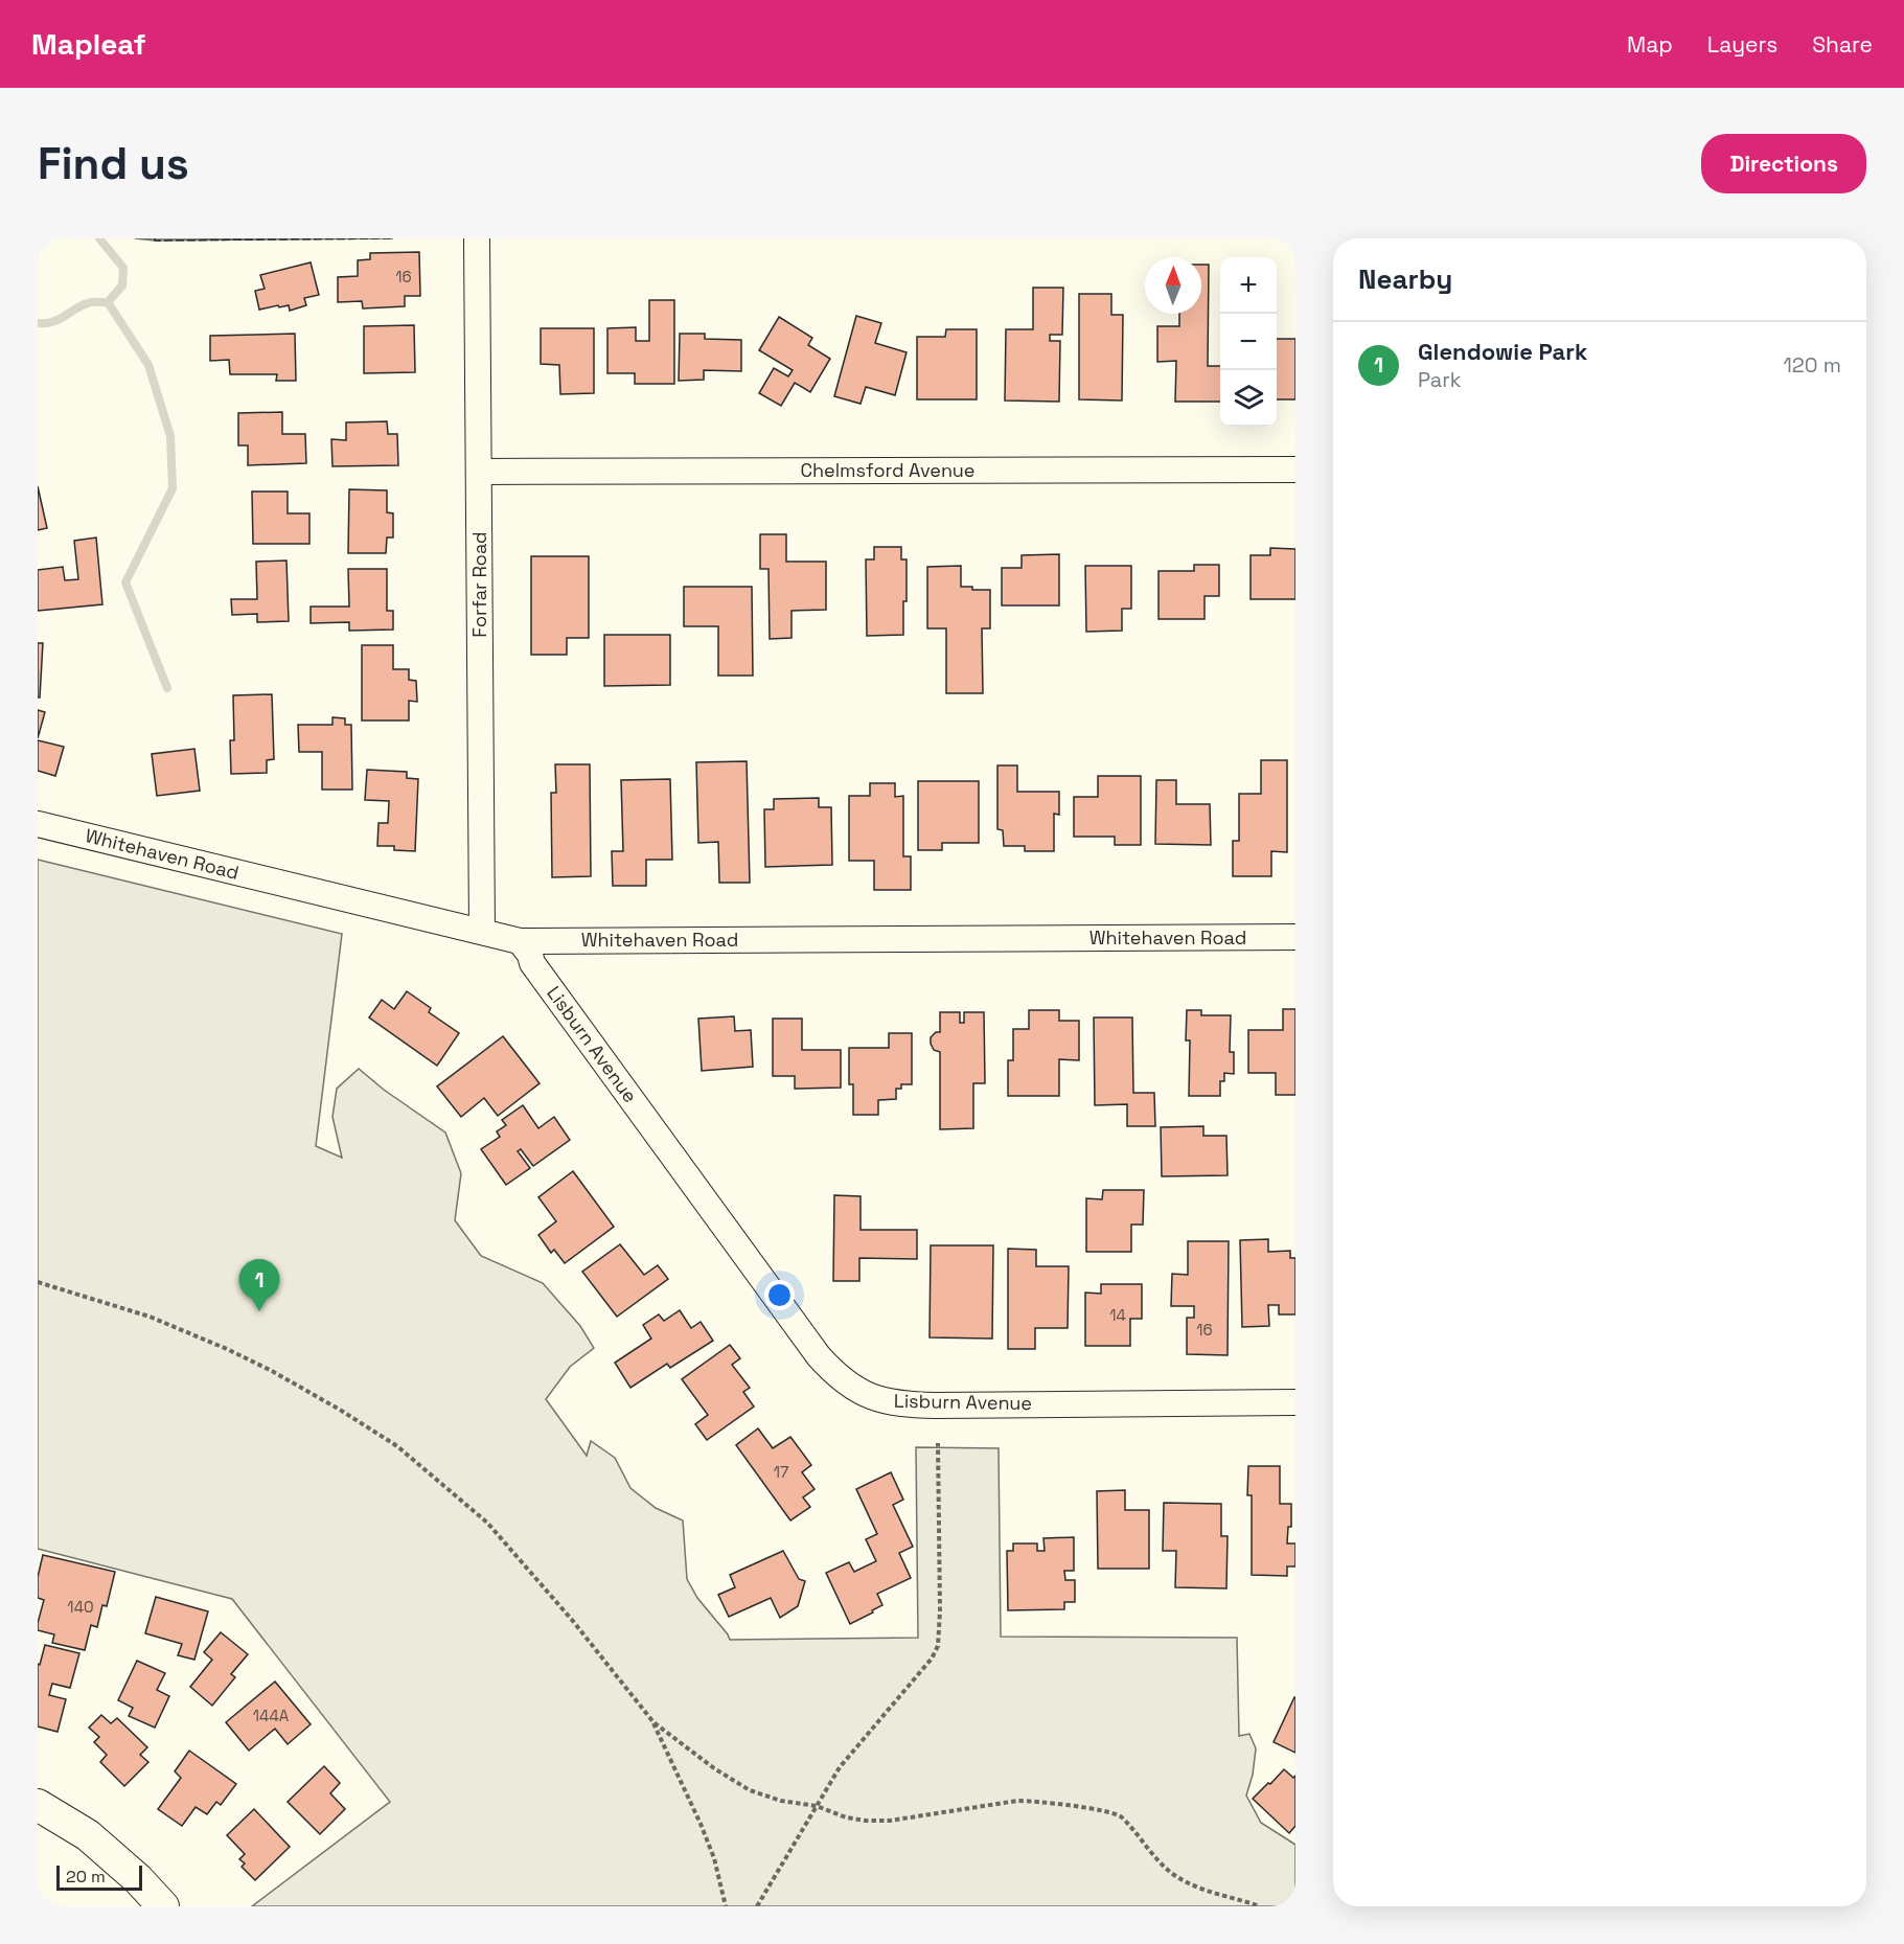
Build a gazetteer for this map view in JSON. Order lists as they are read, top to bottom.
{
  "streets": {
    "street": [
      "Chelmsford Avenue",
      "Forfar Road",
      "Whitehaven Road",
      "Lisburn Avenue"
    ]
  },
  "crossings": [
    ["Chelmsford Avenue", "Forfar Road"],
    ["Forfar Road", "Whitehaven Road"],
    ["Whitehaven Road", "Lisburn Avenue"]
  ],
  "house_numbers": [
    "16",
    "14",
    "16",
    "17",
    "140",
    "144A"
  ],
  "scale_bar": "20 m",
  "north": "top",
  "page": {
    "header": "Mapleaf",
    "nav": ["Map", "Layers", "Share"],
    "buttons": "Directions",
    "title": "Find us",
    "heading": "Nearby",
    "map_buttons": ["+", "−"],
    "list": [
      {
        "mark": "1",
        "name": "Glendowie Park",
        "note": "Park",
        "value": "120 m"
      }
    ],
    "pins": "1",
    "scale": "20 m"
  }
}
